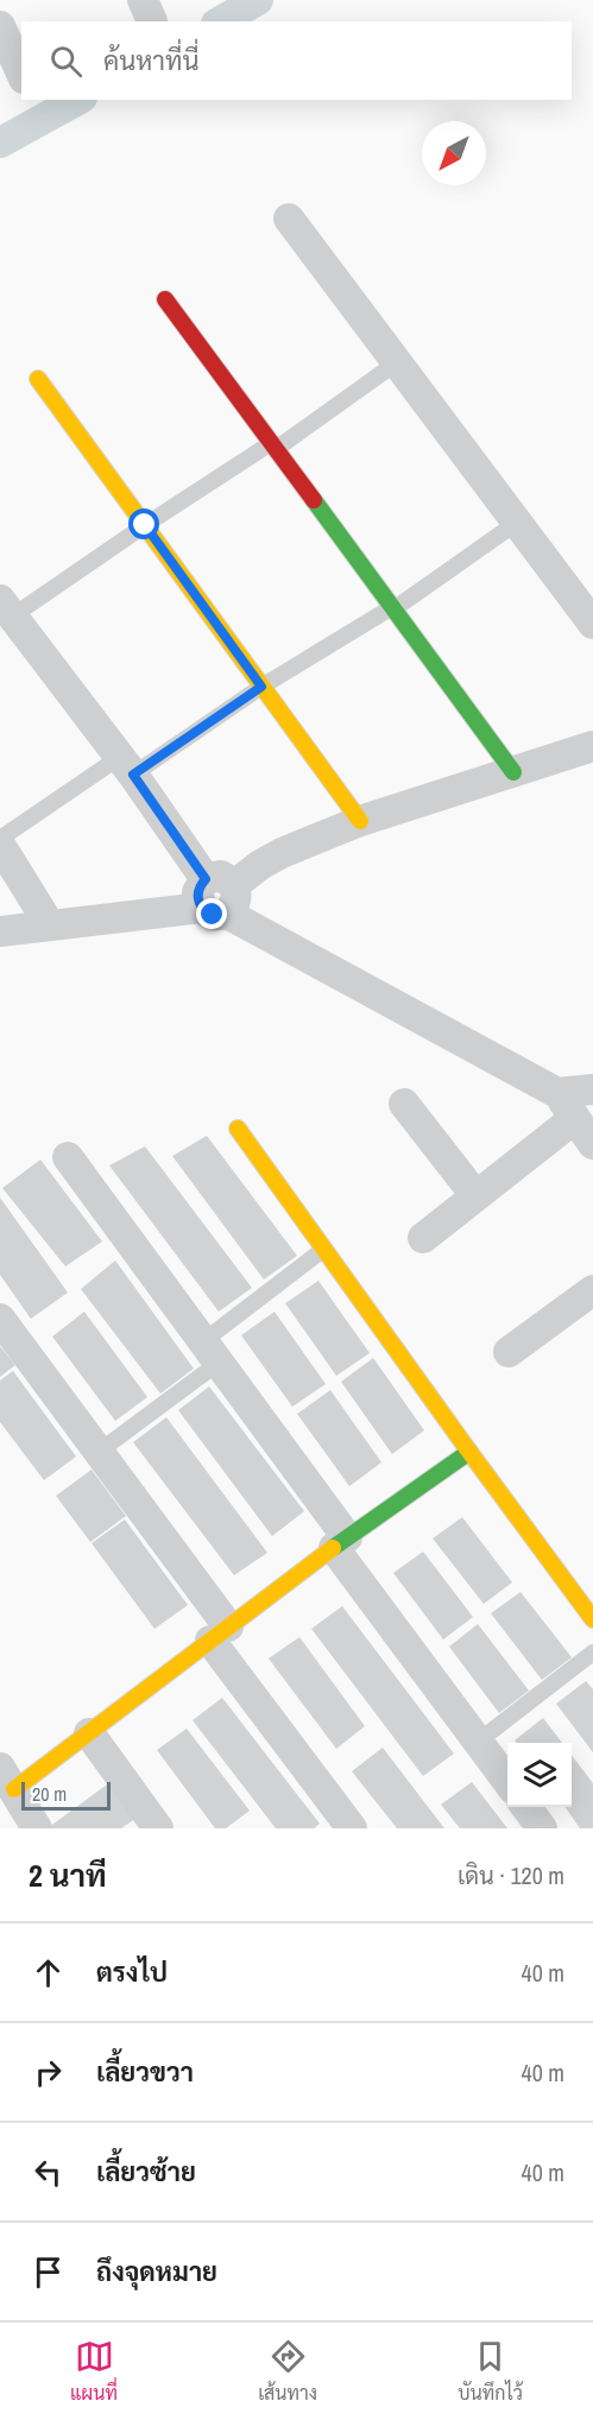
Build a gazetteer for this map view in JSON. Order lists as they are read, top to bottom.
{
  "scale_bar": "20 m",
  "north": "bottom left",
  "page": {
    "search": "ค้นหาที่นี่",
    "scale": "20 m",
    "heading": ["2 นาที", "เดิน · 120 m"],
    "list": [
      ["ตรงไป", "40 m"],
      ["เลี้ยวขวา", "40 m"],
      ["เลี้ยวซ้าย", "40 m"],
      "ถึงจุดหมาย"
    ],
    "nav": ["แผนที่", "เส้นทาง", "บันทึกไว้"]
  }
}
